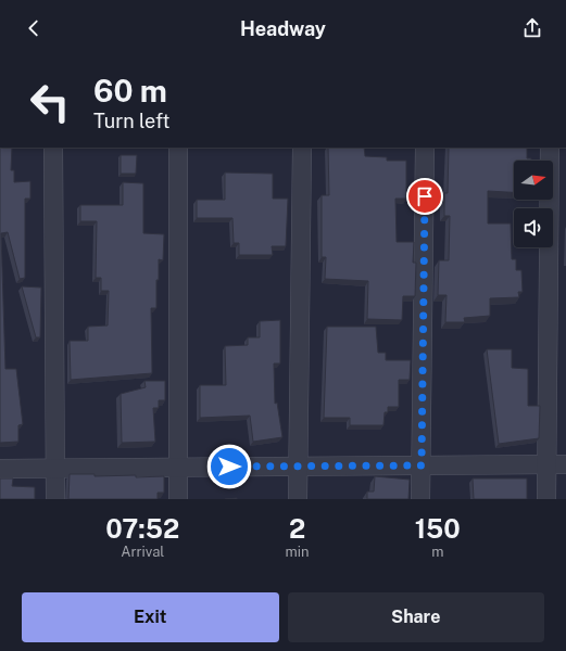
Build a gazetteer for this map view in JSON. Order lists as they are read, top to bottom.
{
  "north": "right",
  "page": {
    "header": "Headway",
    "turn": ["60 m", "Turn left"],
    "eta": [
      "07:52",
      "Arrival",
      "2",
      "min",
      "150",
      "m"
    ],
    "buttons": ["Exit", "Share"]
  }
}
